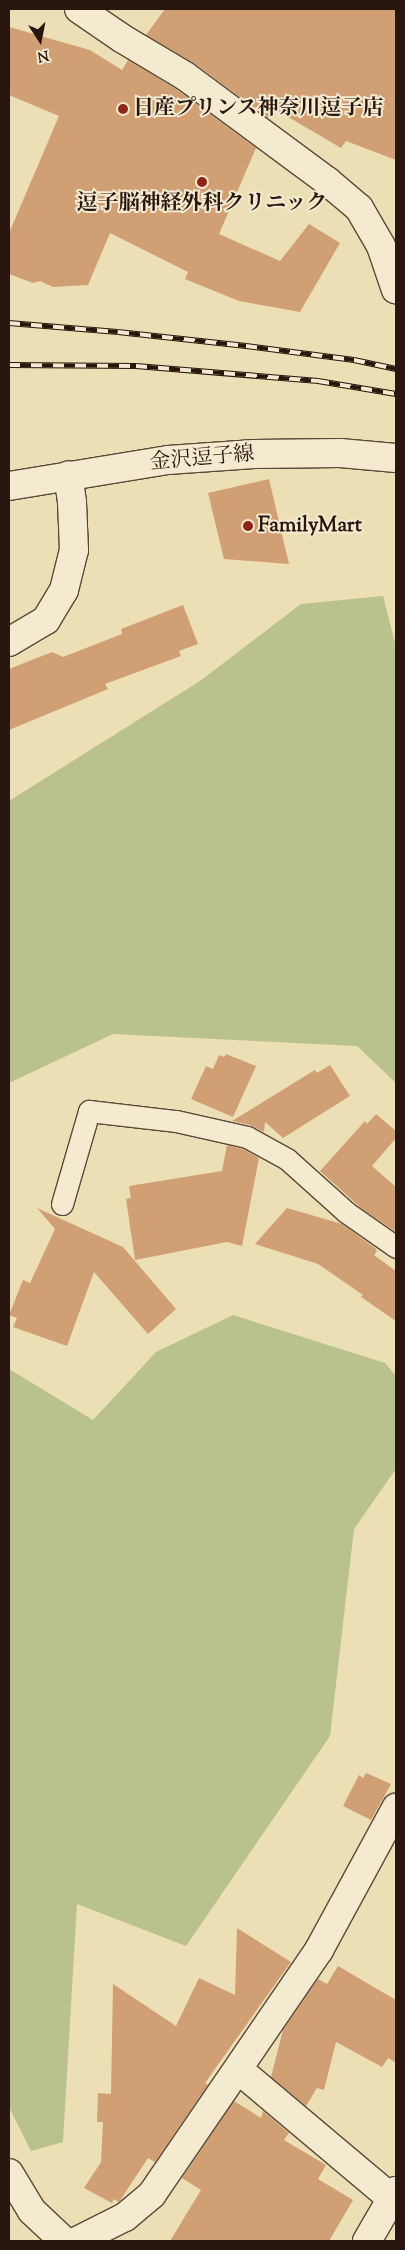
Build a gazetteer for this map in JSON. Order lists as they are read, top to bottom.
{
  "streets": {
    "street": ["金沢逗子線"]
  },
  "places": ["日産プリンス神奈川逗子店", "逗子脳神経外科クリニック", "FamilyMart"],
  "north": "bottom"
}
